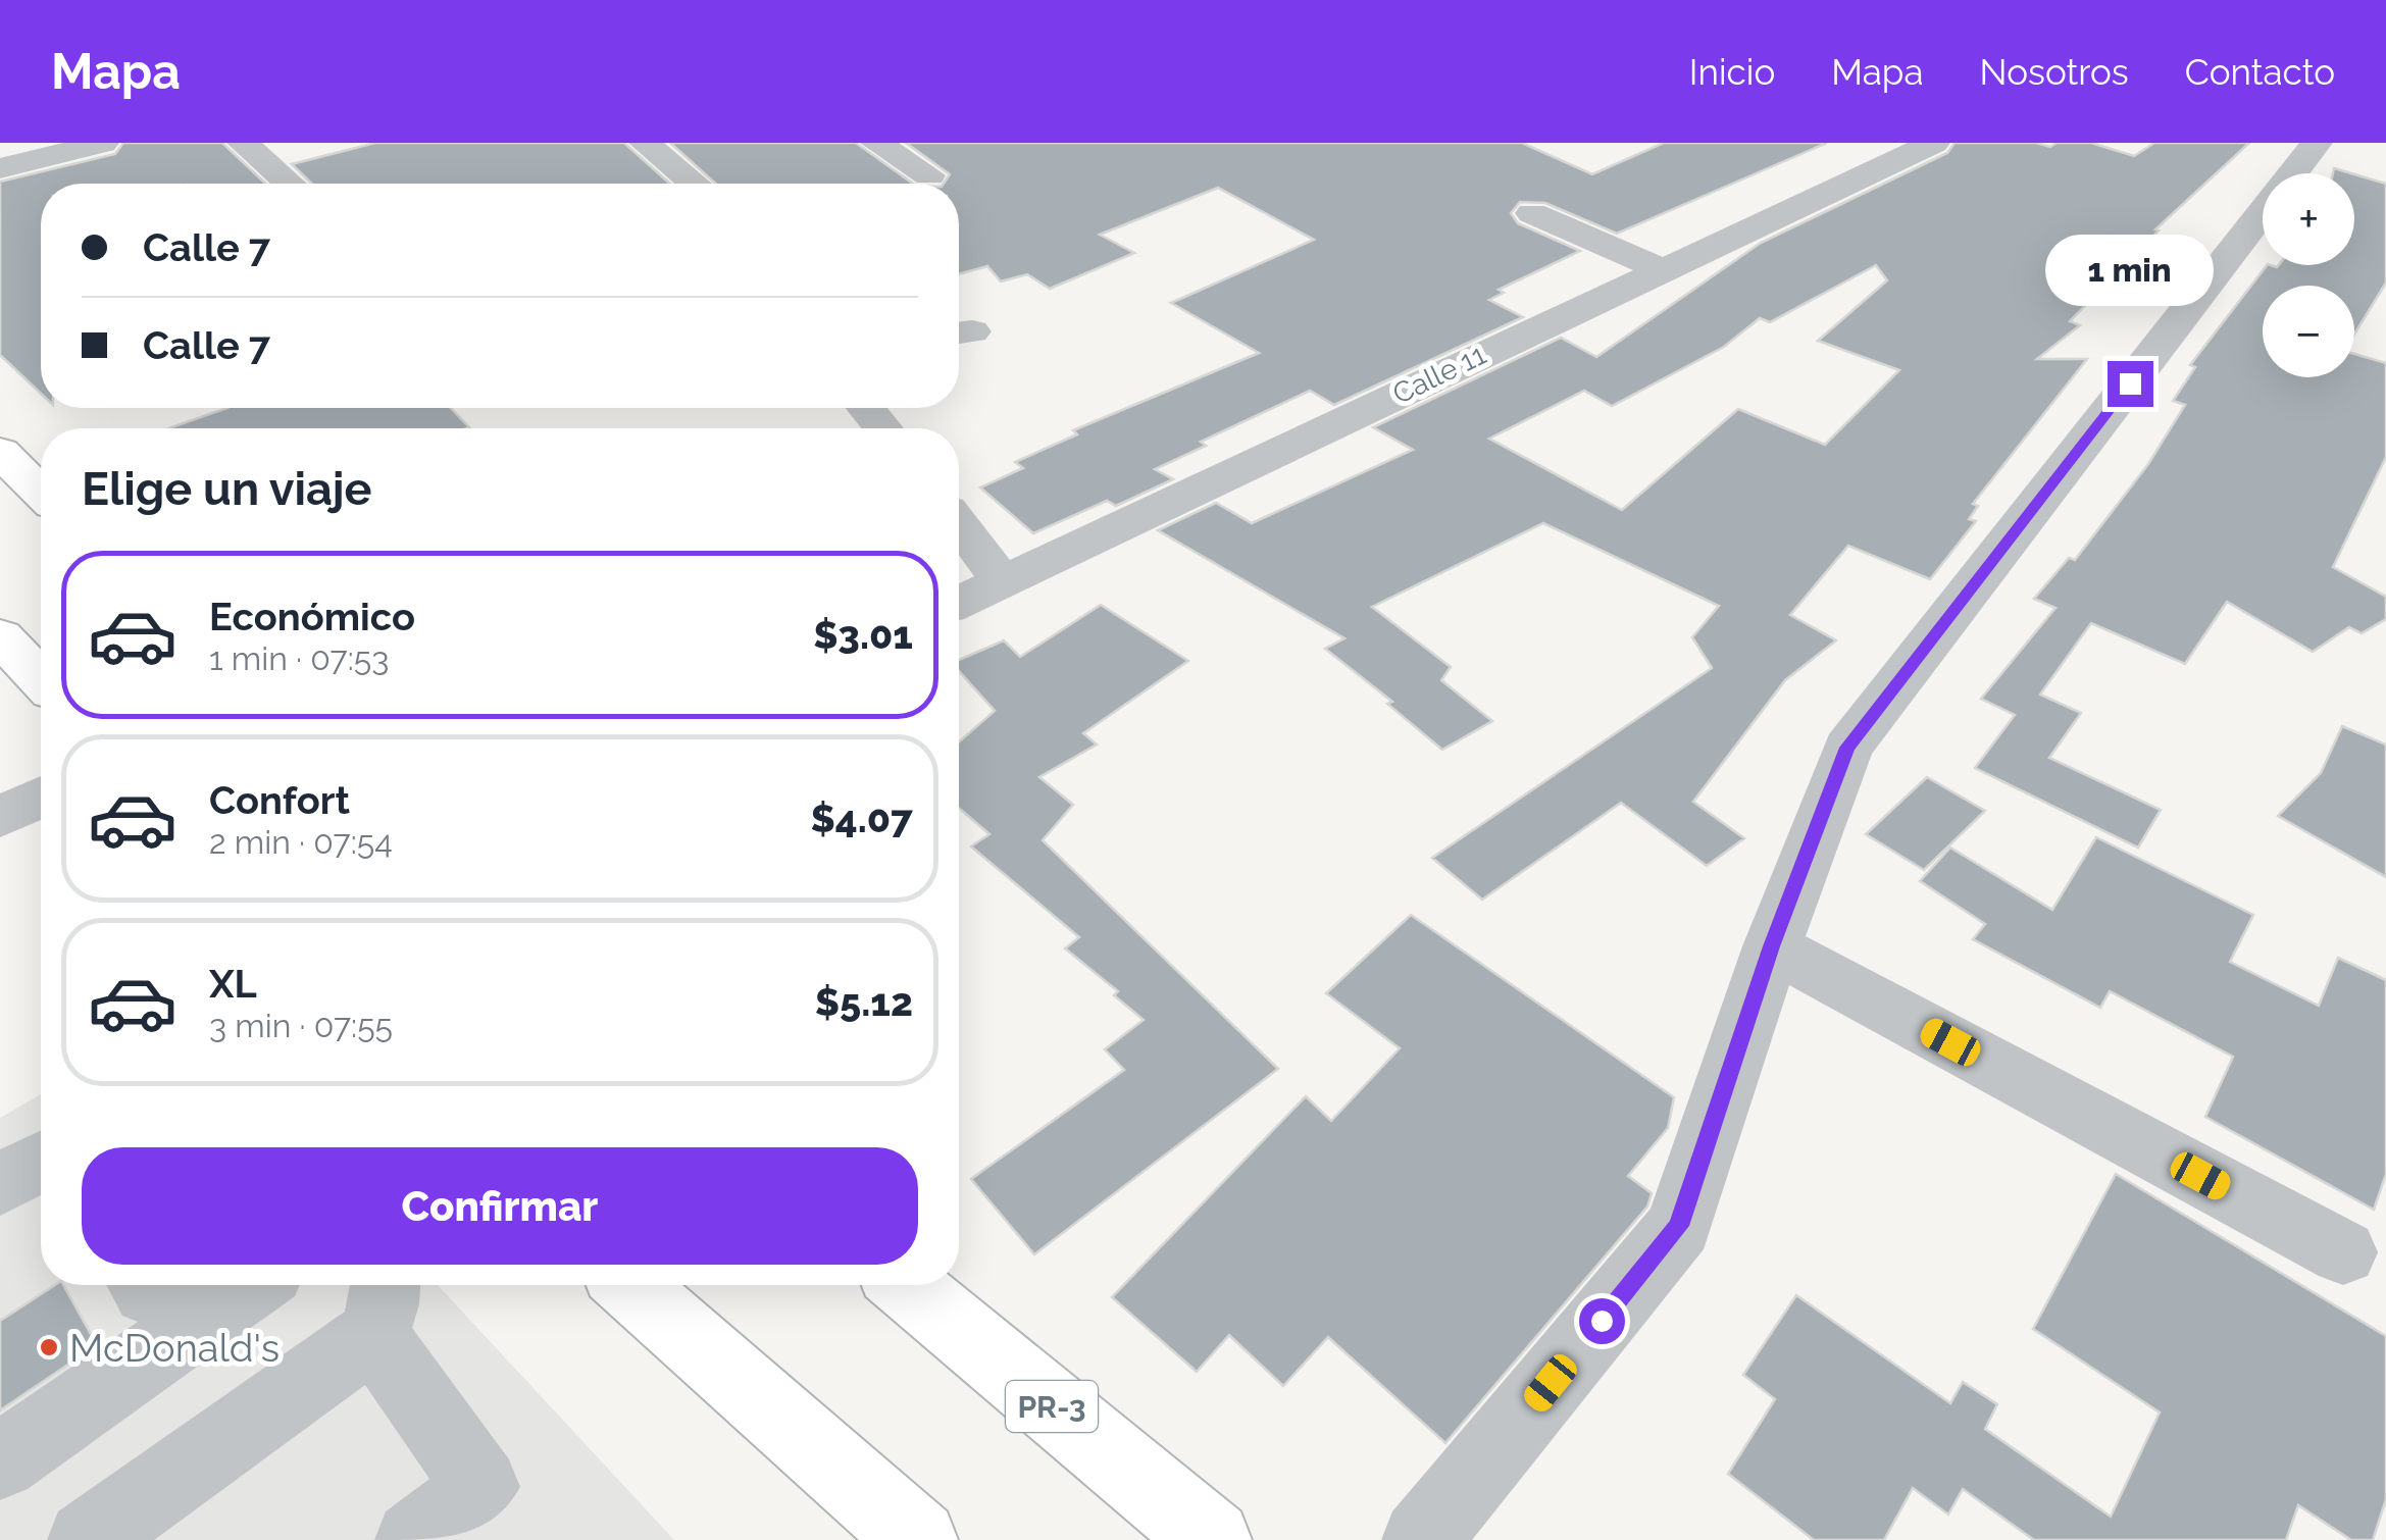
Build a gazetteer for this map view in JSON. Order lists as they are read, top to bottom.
{
  "streets": {
    "highway": ["PR-3"],
    "street": ["Calle 11"]
  },
  "places": ["McDonald's"],
  "page": {
    "header": "Mapa",
    "nav": [
      "Inicio",
      "Mapa",
      "Nosotros",
      "Contacto"
    ],
    "map_buttons": ["+", "−"],
    "banner": ["Calle 7", "Calle 7"],
    "bubble": "1 min",
    "heading": "Elige un viaje",
    "list": [
      {
        "name": "Económico",
        "note": "1 min · 07:53",
        "value": "$3.01"
      },
      {
        "name": "Confort",
        "note": "2 min · 07:54",
        "value": "$4.07"
      },
      {
        "name": "XL",
        "note": "3 min · 07:55",
        "value": "$5.12"
      }
    ],
    "buttons": "Confirmar"
  }
}
